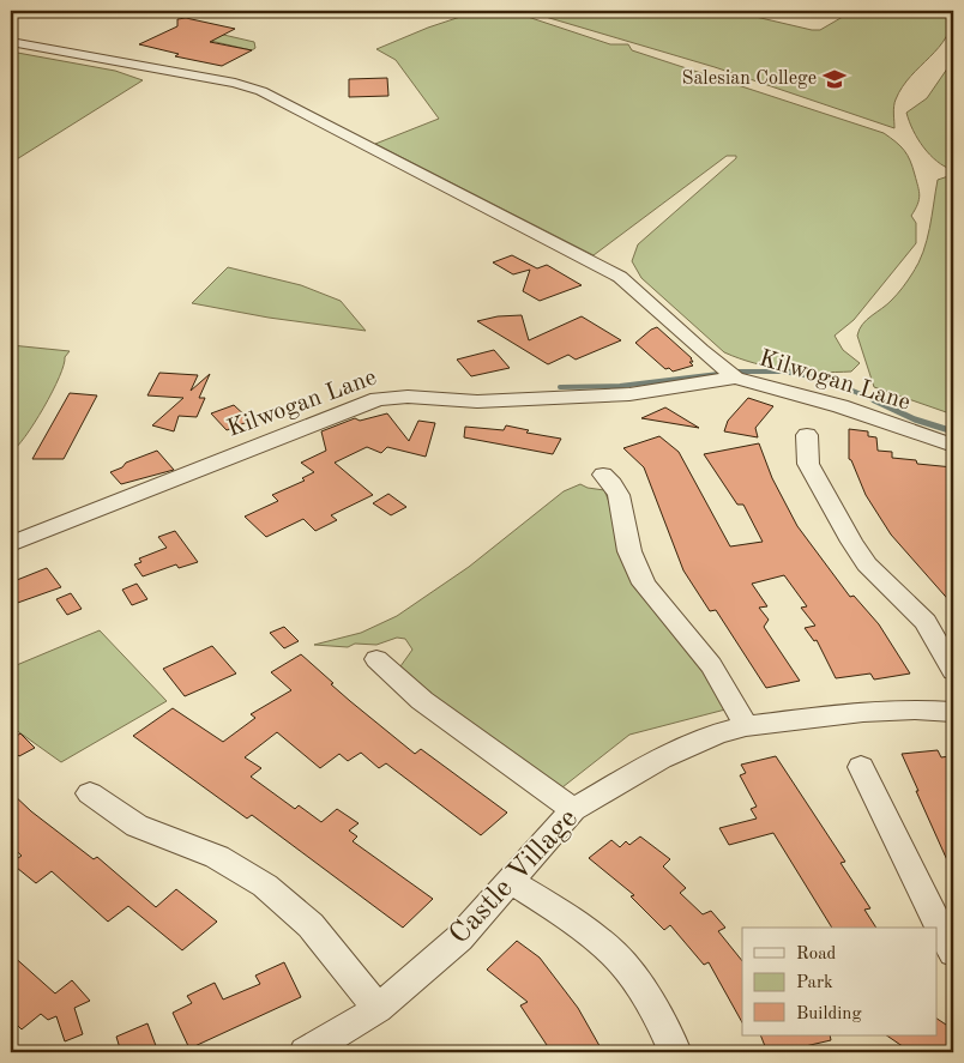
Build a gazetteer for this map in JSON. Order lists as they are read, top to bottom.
{
  "streets": {
    "street": ["Kilwogan Lane", "Castle Village"]
  },
  "places": {
    "school or university": ["Salesian College"]
  },
  "legend": ["Road", "Park", "Building"]
}
